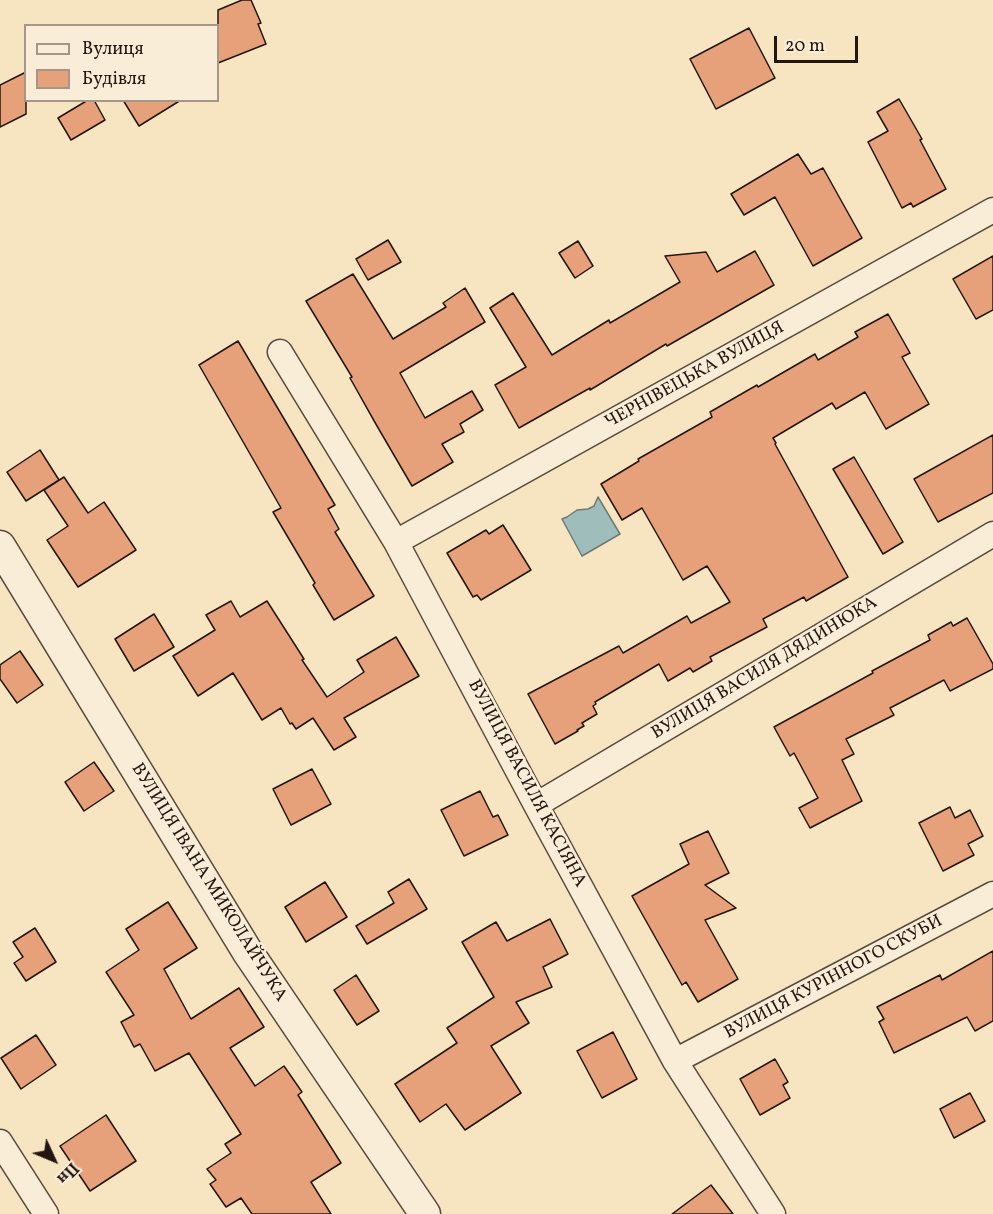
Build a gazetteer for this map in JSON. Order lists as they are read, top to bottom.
{
  "streets": {
    "street": [
      "ЧЕРНІВЕЦЬКА ВУЛИЦЯ",
      "ВУЛИЦЯ ВАСИЛЯ ДЯДИНЮКА",
      "ВУЛИЦЯ ВАСИЛЯ КАСІЯНА",
      "ВУЛИЦЯ ІВАНА МИКОЛАЙЧУКА",
      "ВУЛИЦЯ КУРІННОГО СКУБИ"
    ]
  },
  "crossings": [
    ["ЧЕРНІВЕЦЬКА ВУЛИЦЯ", "ВУЛИЦЯ ВАСИЛЯ КАСІЯНА"],
    ["ВУЛИЦЯ ВАСИЛЯ ДЯДИНЮКА", "ВУЛИЦЯ ВАСИЛЯ КАСІЯНА"],
    ["ВУЛИЦЯ ВАСИЛЯ КАСІЯНА", "ВУЛИЦЯ КУРІННОГО СКУБИ"]
  ],
  "legend": ["Вулиця", "Будівля"],
  "scale_bar": "20 m",
  "north": "bottom right"
}
